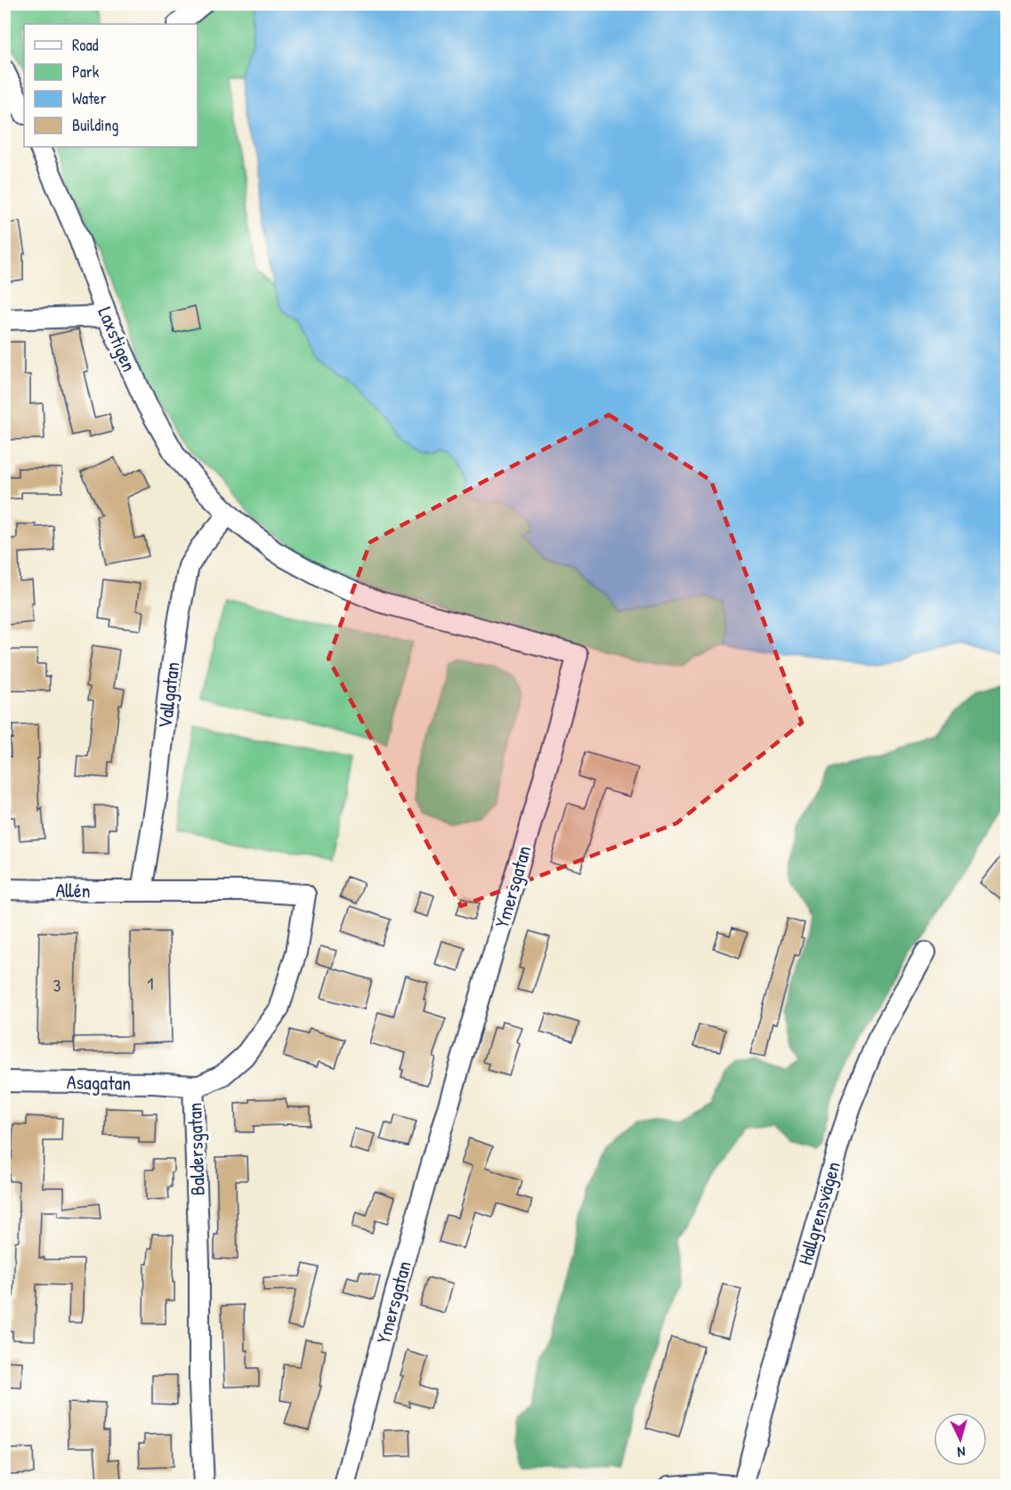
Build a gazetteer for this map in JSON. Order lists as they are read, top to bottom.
{
  "streets": {
    "street": [
      "Laxstigen",
      "Vallgatan",
      "Ymersgatan",
      "Allén",
      "Asagatan",
      "Baldersgatan",
      "Hallgrensvägen"
    ]
  },
  "crossings": [
    ["Laxstigen", "Vallgatan"],
    ["Laxstigen", "Ymersgatan"],
    ["Vallgatan", "Ymersgatan"],
    ["Vallgatan", "Allén"],
    ["Vallgatan", "Baldersgatan"],
    ["Allén", "Baldersgatan"],
    ["Asagatan", "Baldersgatan"]
  ],
  "house_numbers": ["1", "3"],
  "legend": [
    "Road",
    "Park",
    "Water",
    "Building"
  ],
  "north": "bottom"
}
